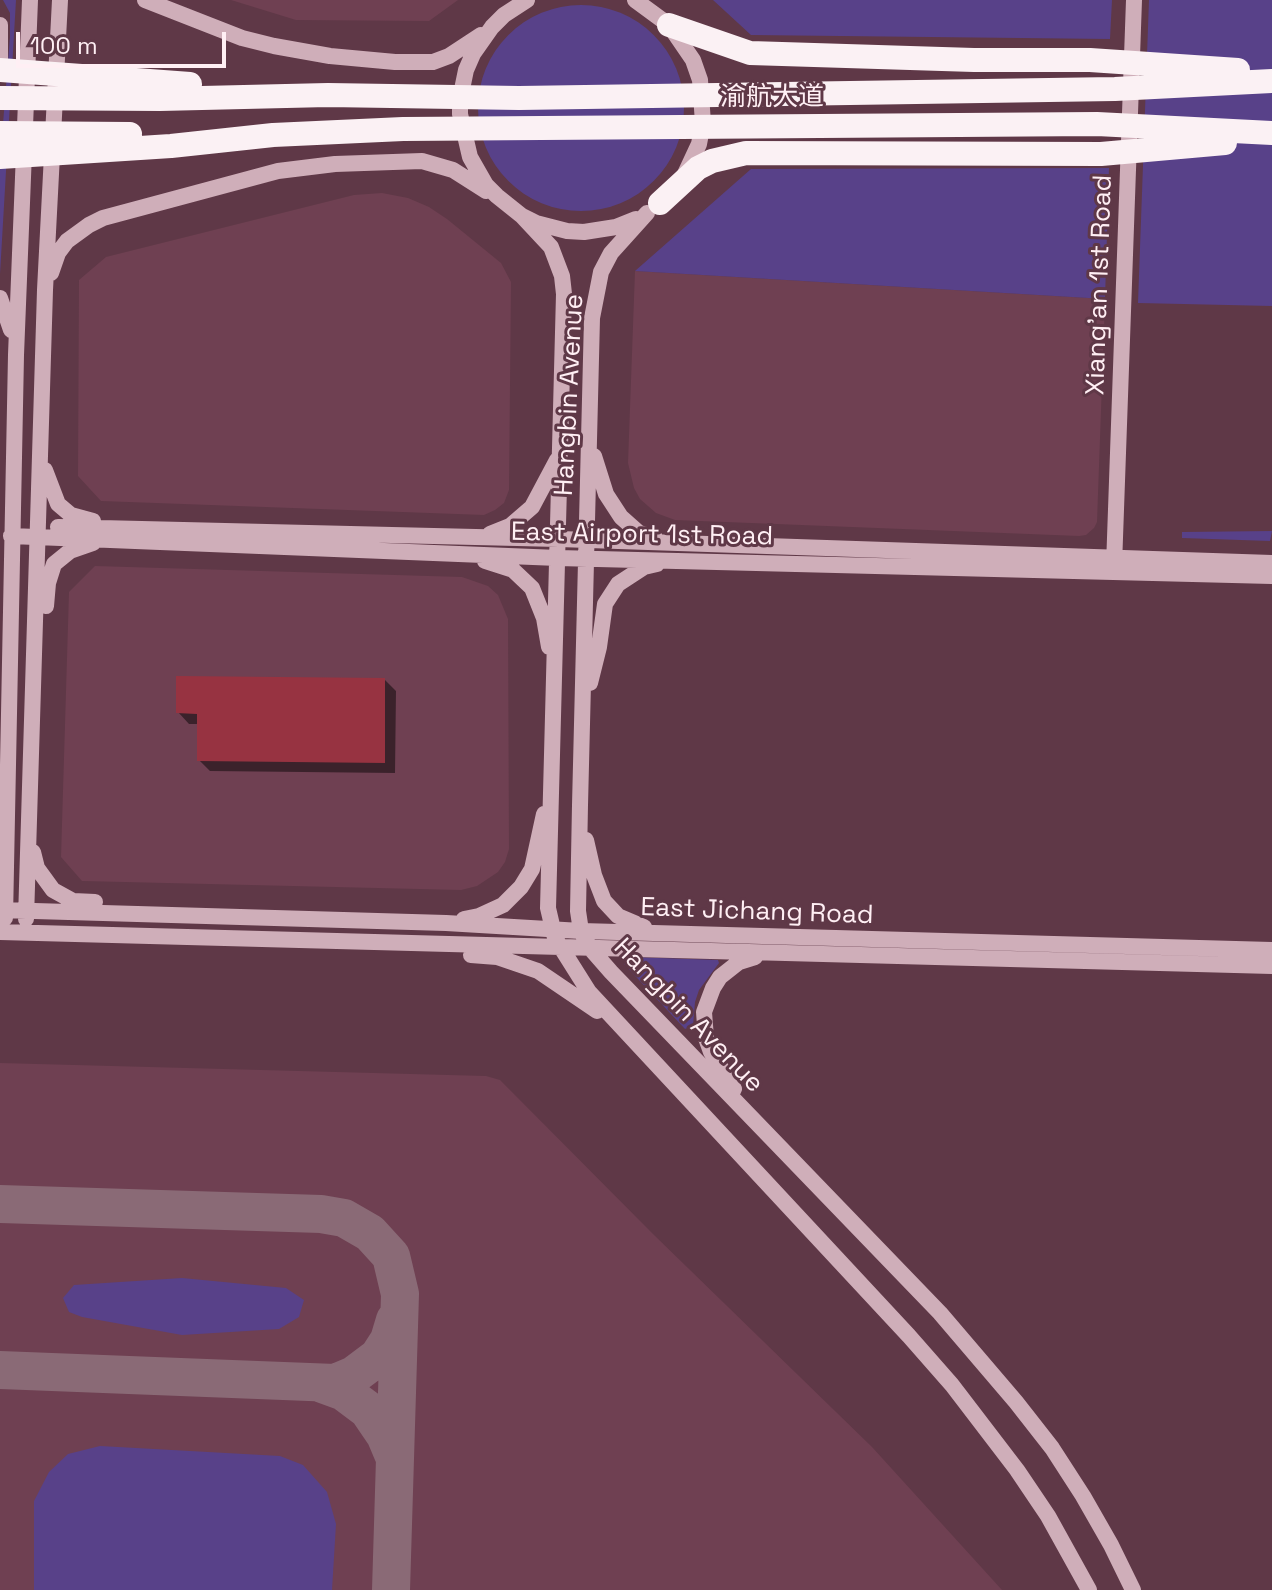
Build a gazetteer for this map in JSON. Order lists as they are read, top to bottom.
{
  "streets": {
    "highway": ["渝航大道"],
    "main road": [
      "Xiang'an 1st Road",
      "Hangbin Avenue",
      "East Airport 1st Road",
      "East Jichang Road"
    ]
  },
  "crossings": [
    ["Xiang'an 1st Road", "East Airport 1st Road"],
    ["Hangbin Avenue", "East Airport 1st Road"],
    ["Hangbin Avenue", "East Jichang Road"]
  ],
  "scale_bar": "100 m"
}
